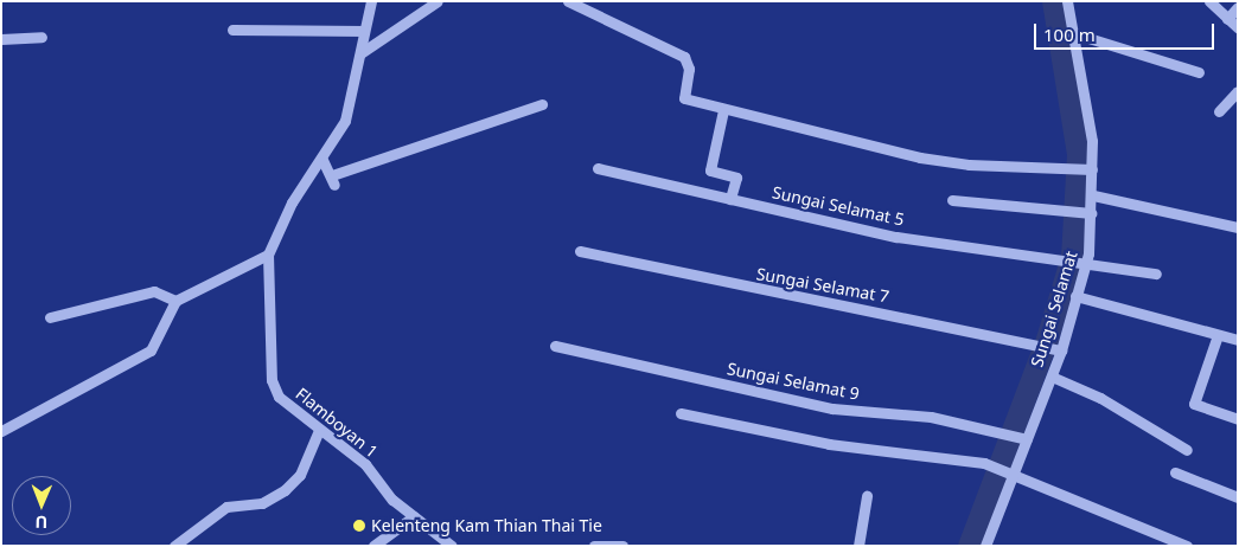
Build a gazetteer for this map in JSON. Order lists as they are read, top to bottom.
{
  "streets": {
    "street": [
      "Sungai Selamat 5",
      "Sungai Selamat 7",
      "Sungai Selamat",
      "Sungai Selamat 9",
      "Flamboyan 1"
    ]
  },
  "crossings": [
    ["Sungai Selamat 5", "Sungai Selamat"],
    ["Sungai Selamat 7", "Sungai Selamat"],
    ["Sungai Selamat", "Sungai Selamat 9"]
  ],
  "places": ["Kelenteng Kam Thian Thai Tie"],
  "scale_bar": "100 m",
  "north": "bottom"
}
